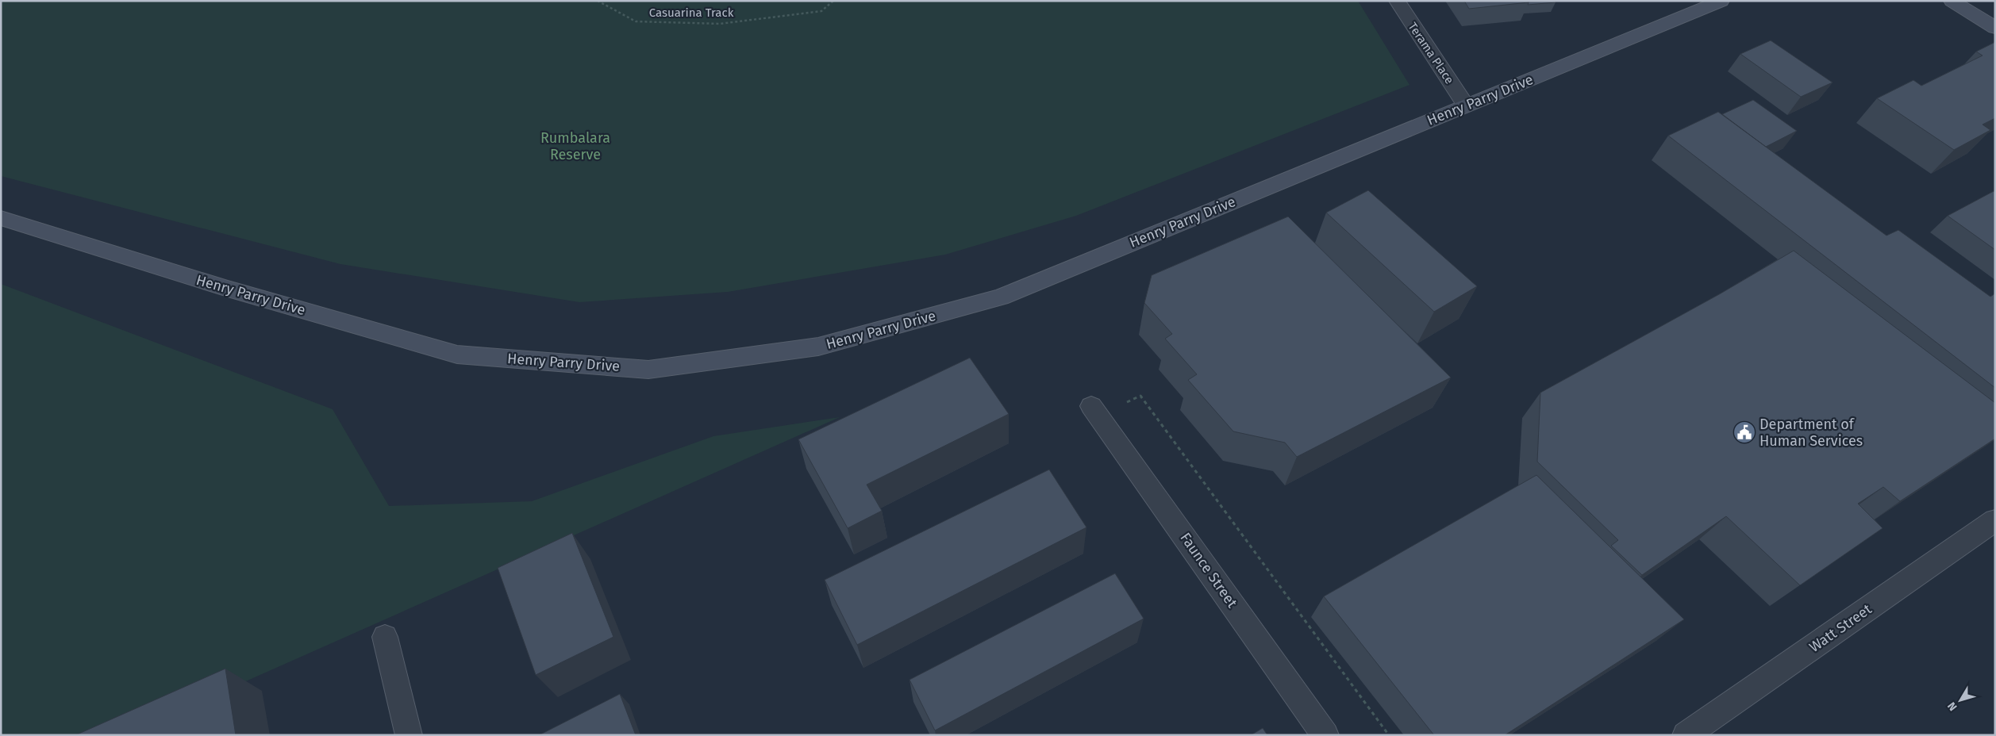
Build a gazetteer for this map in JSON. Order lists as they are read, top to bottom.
{
  "streets": {
    "main road": ["Henry Parry Drive"],
    "street": ["Terama Place", "Faunce Street", "Watt Street"],
    "path": ["Casuarina Track"]
  },
  "crossings": [
    ["Terama Place", "Henry Parry Drive"]
  ],
  "parks": ["Rumbalara Reserve"],
  "places": {
    "public building": ["Department of Human Services"]
  },
  "north": "bottom left"
}
